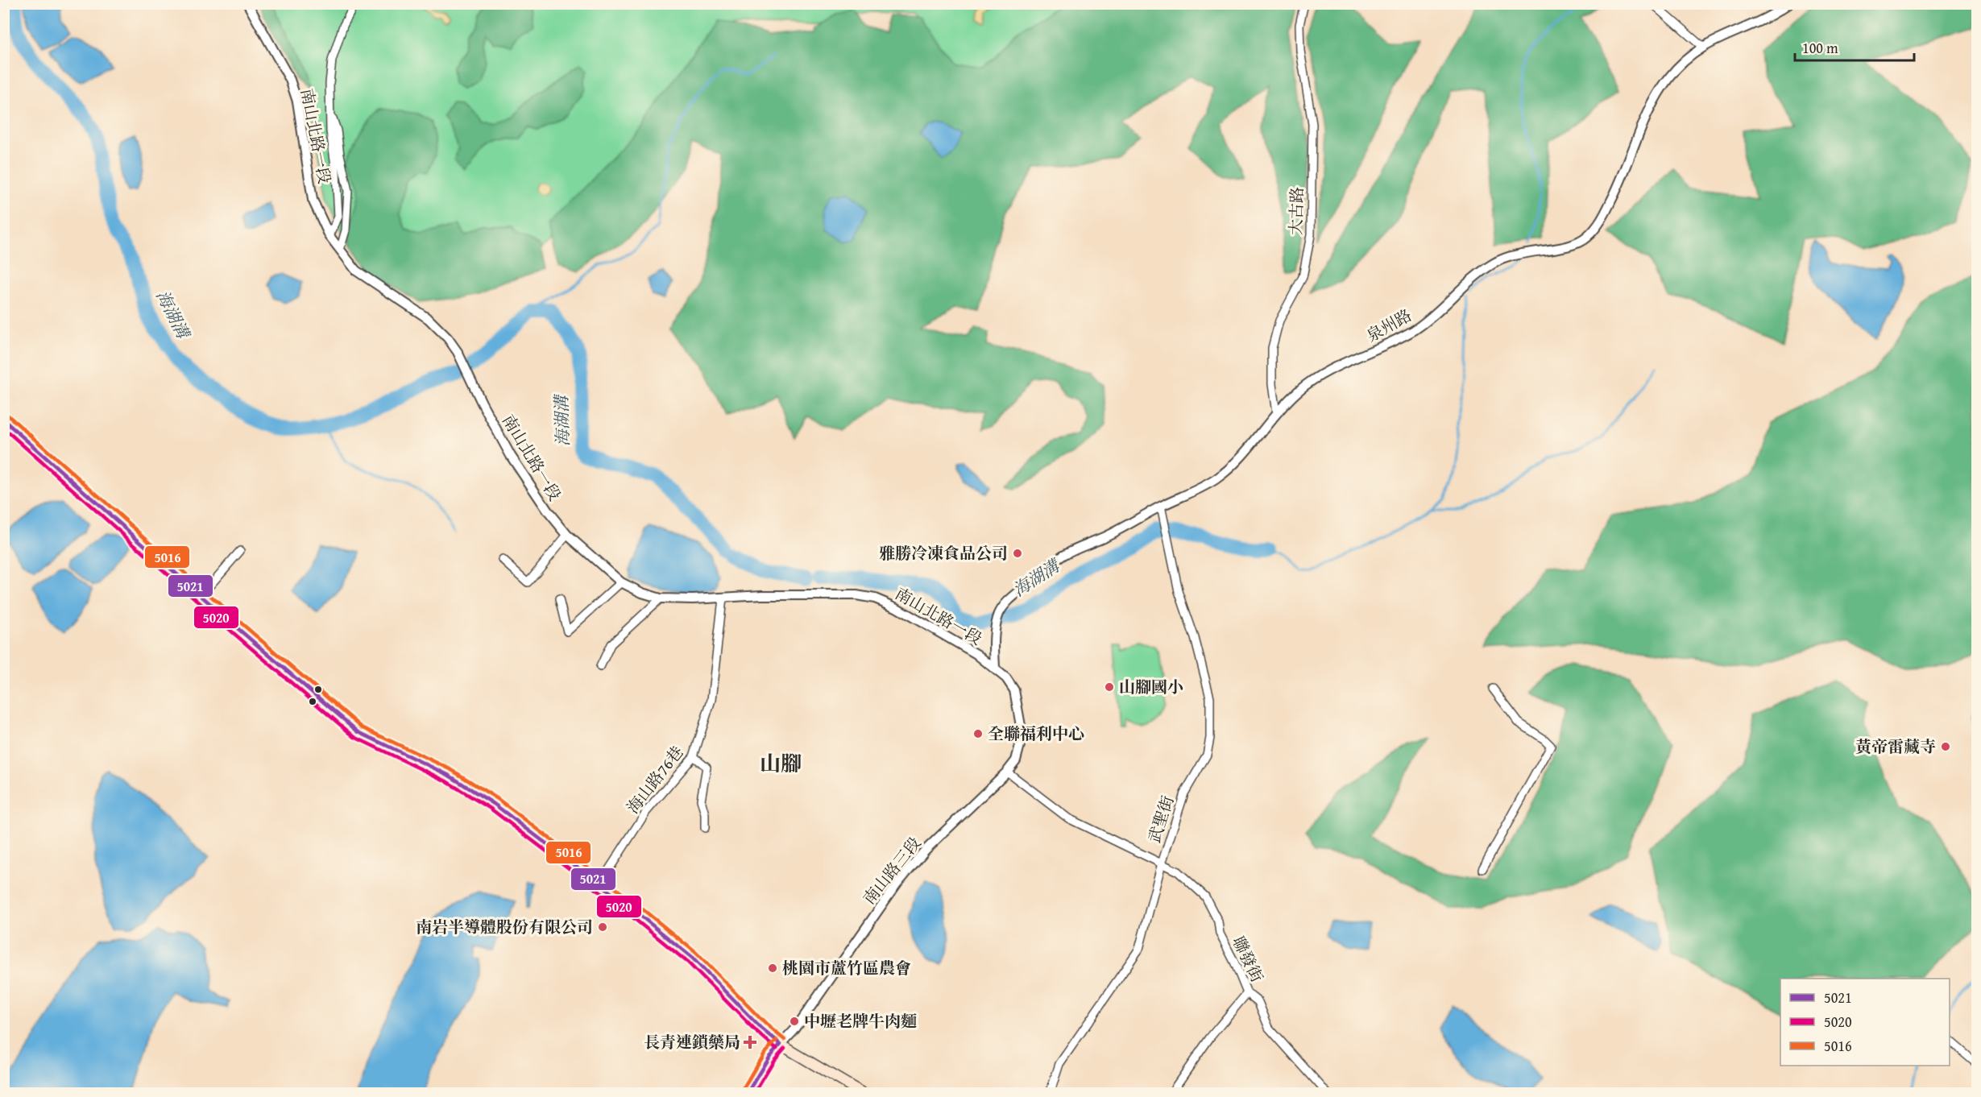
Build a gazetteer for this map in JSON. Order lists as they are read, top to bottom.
{
  "streets": {
    "street": [
      "南山北路一段",
      "大古路",
      "泉州路",
      "海山路76巷",
      "武聖街",
      "南山路三段",
      "聯發街"
    ]
  },
  "crossings": [
    ["南山北路一段", "泉州路"],
    ["南山北路一段", "海山路76巷"],
    ["南山北路一段", "南山路三段"],
    ["大古路", "泉州路"],
    ["泉州路", "武聖街"],
    ["泉州路", "南山路三段"],
    ["武聖街", "聯發街"],
    ["南山路三段", "聯發街"]
  ],
  "districts": ["山腳"],
  "water": ["海湖溝"],
  "places": {
    "other": [
      "雅勝冷凍食品公司",
      "山腳國小",
      "全聯福利中心",
      "黃帝雷藏寺",
      "南岩半導體股份有限公司",
      "桃園市蘆竹區農會",
      "中壢老牌牛肉麵"
    ],
    "health": ["長青連鎖藥局"]
  },
  "lines": ["transit line 5016", "transit line 5021", "transit line 5020"],
  "legend": ["5021", "5020", "5016"],
  "scale_bar": "100 m"
}
